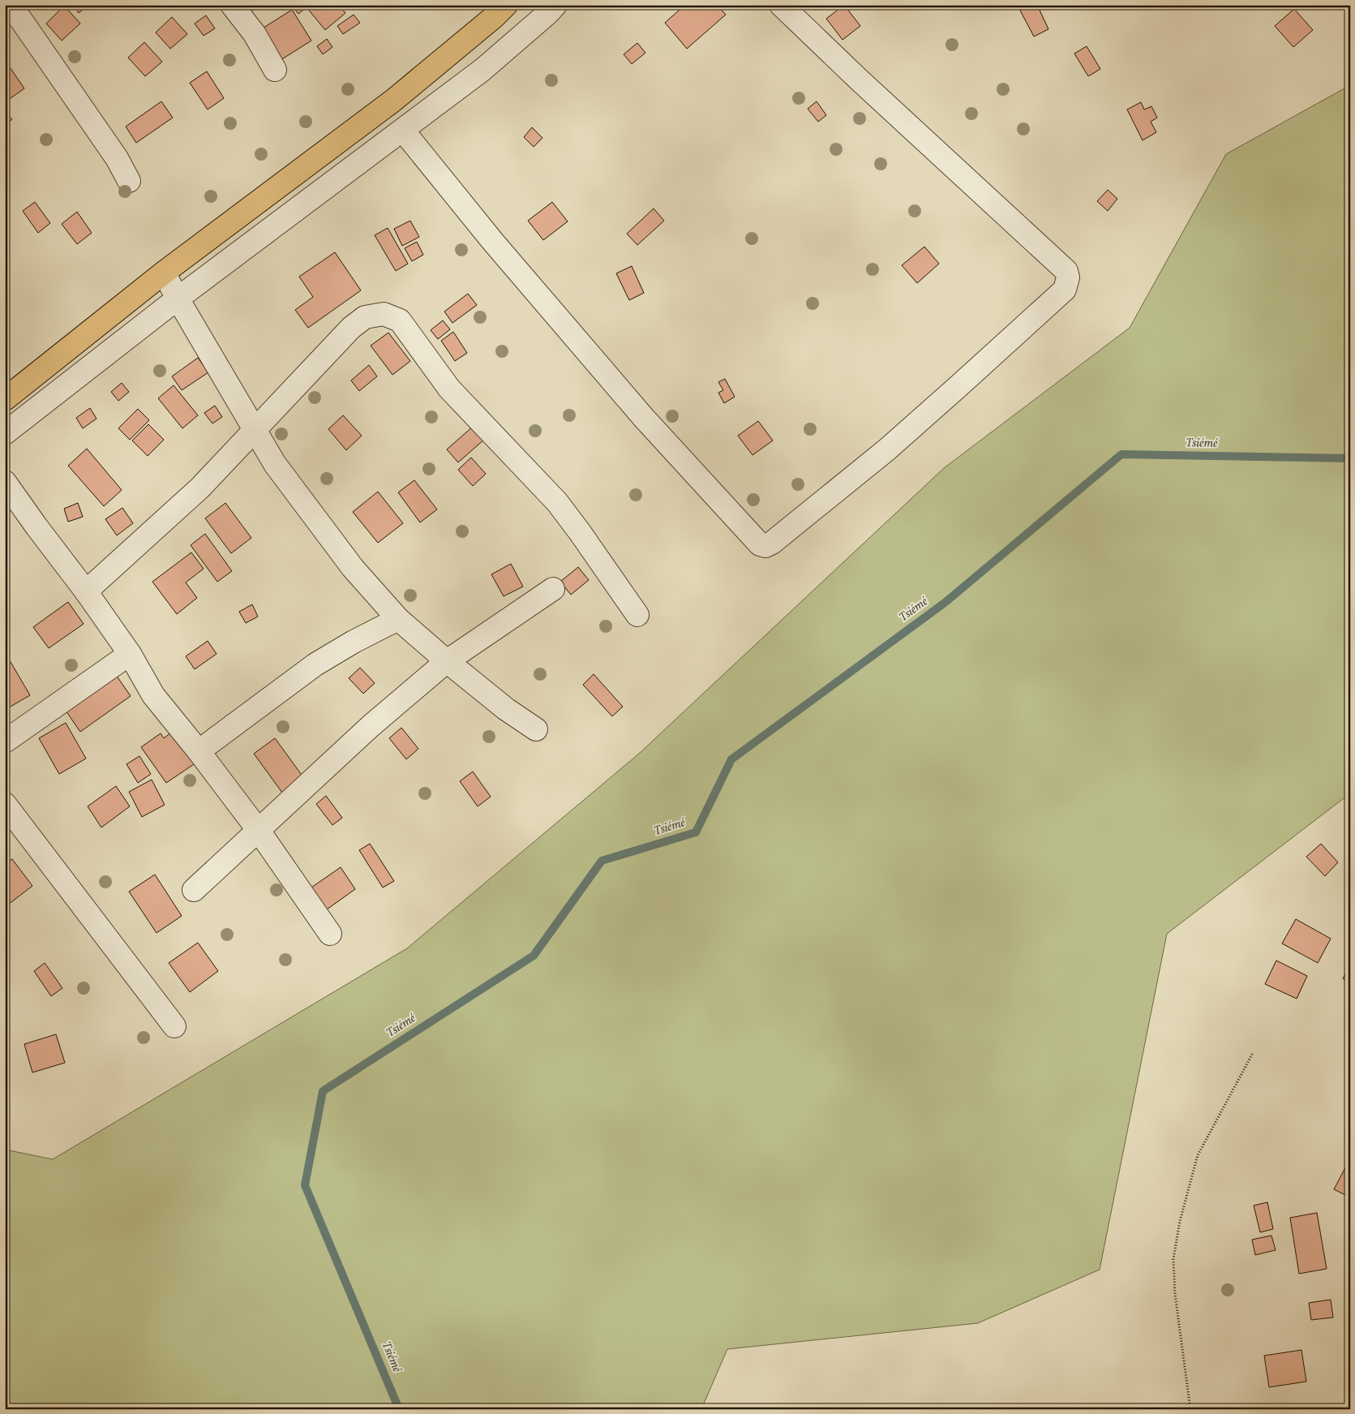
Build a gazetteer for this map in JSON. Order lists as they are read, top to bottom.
{
  "water": ["Tsiémé"]
}
